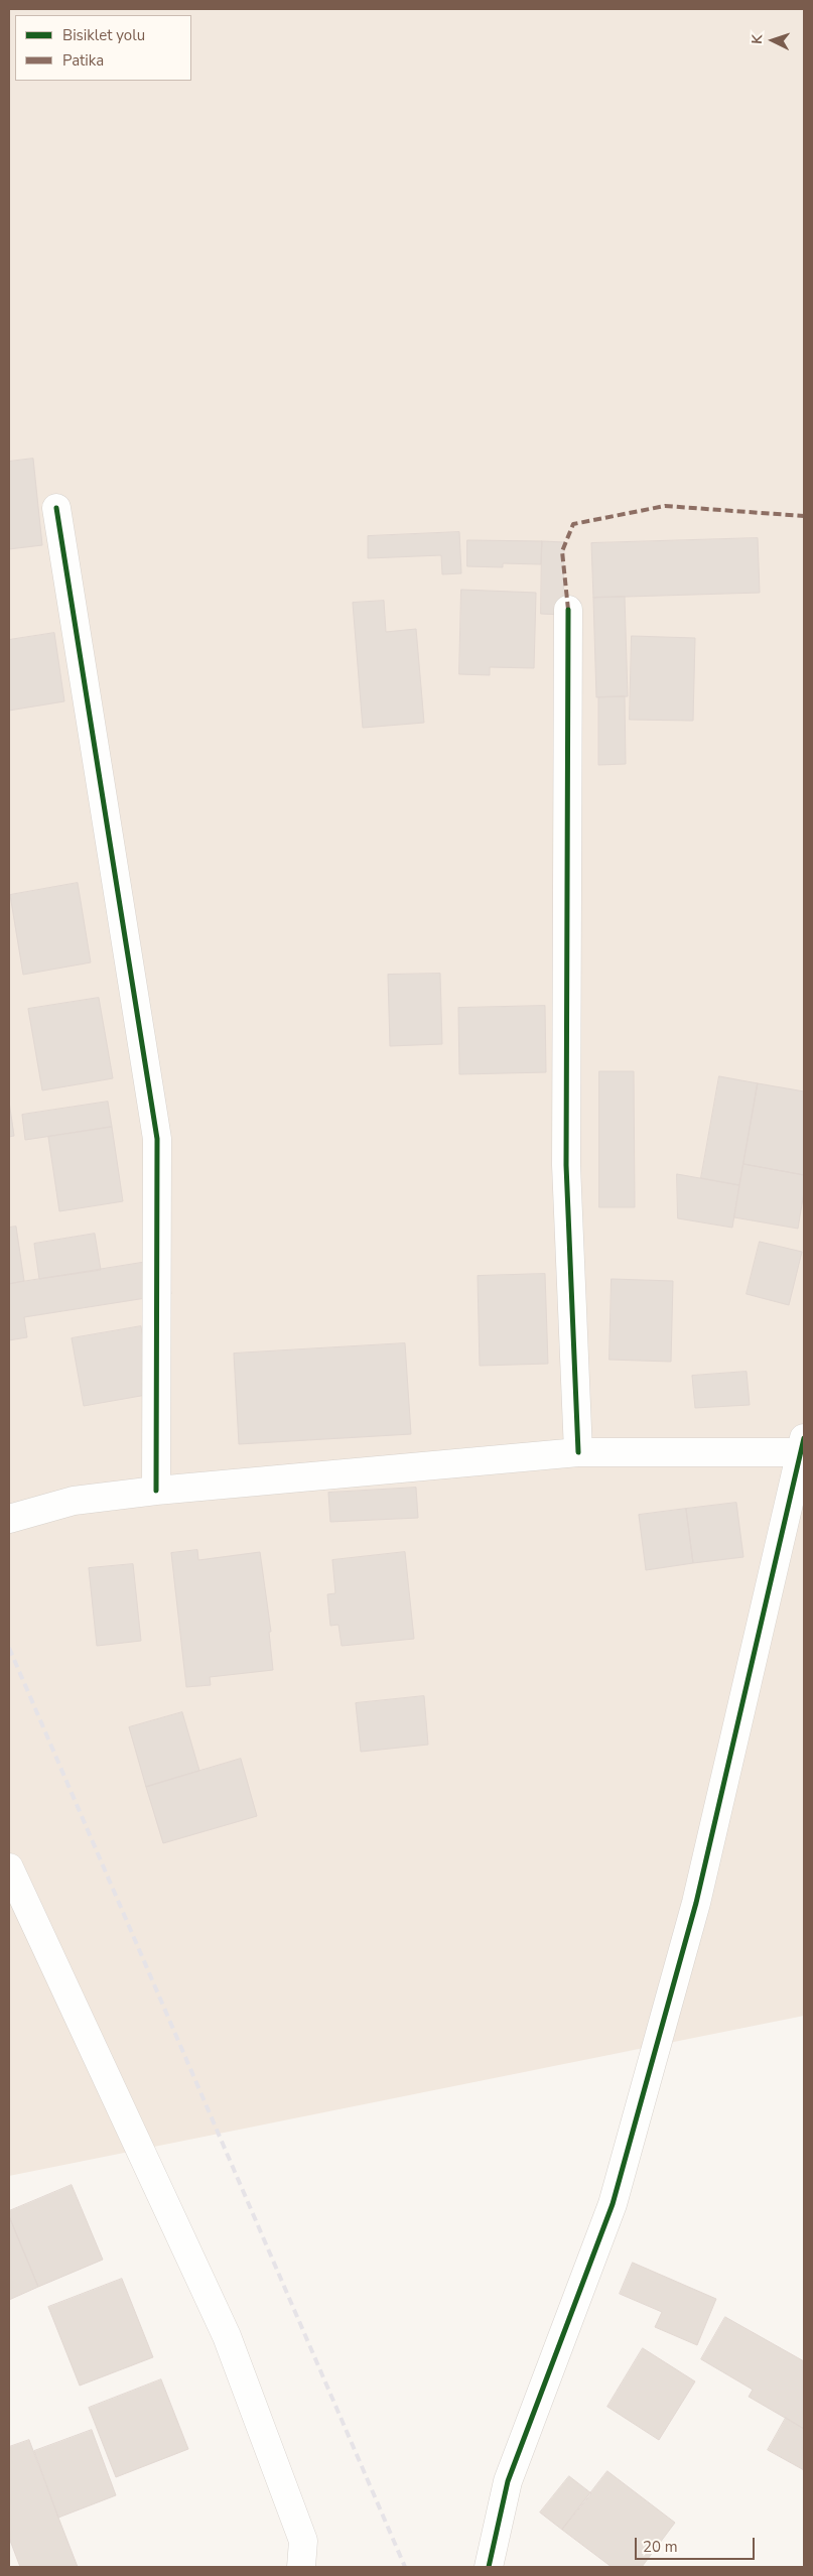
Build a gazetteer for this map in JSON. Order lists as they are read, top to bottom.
{
  "legend": ["Bisiklet yolu", "Patika"],
  "scale_bar": "20 m",
  "north": "left"
}
